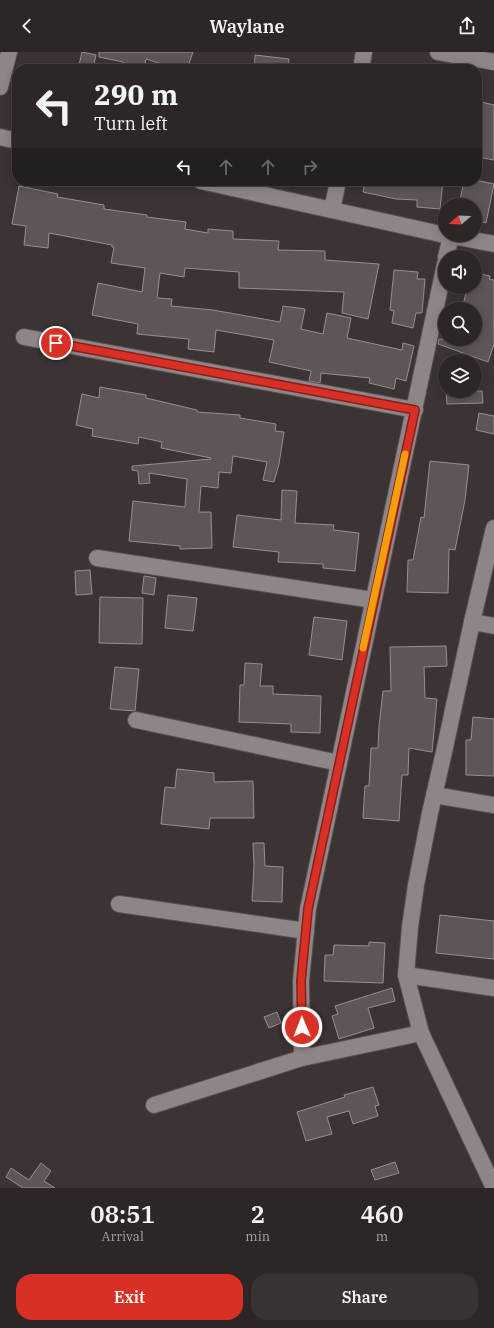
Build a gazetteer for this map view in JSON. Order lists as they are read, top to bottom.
{
  "north": "left",
  "page": {
    "header": "Waylane",
    "turn": ["290 m", "Turn left"],
    "eta": [
      "08:51",
      "Arrival",
      "2",
      "min",
      "460",
      "m"
    ],
    "buttons": ["Exit", "Share"]
  }
}
